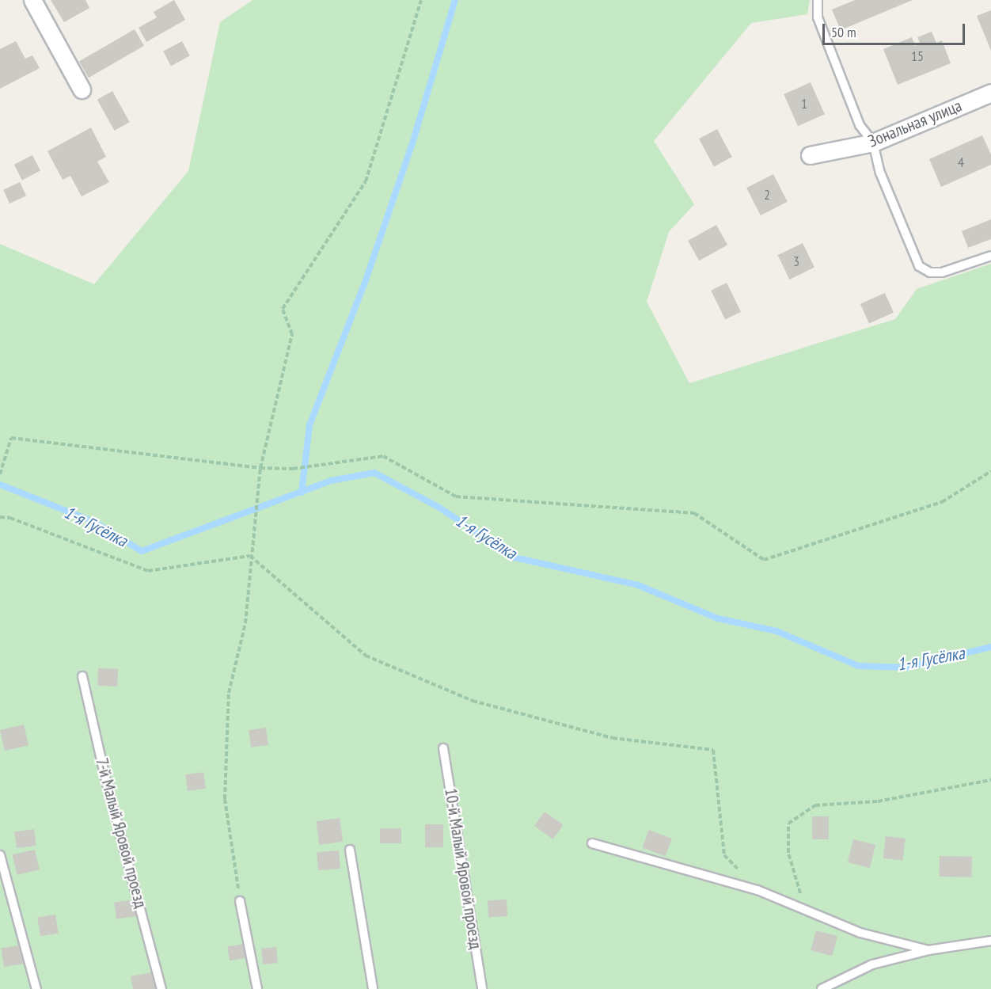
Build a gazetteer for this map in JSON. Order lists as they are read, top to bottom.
{
  "streets": {
    "street": ["Зональная улица"],
    "lane": ["7-й Малый Яровой проезд", "10-й Малый Яровой проезд"]
  },
  "water": ["1-я Гусёлка"],
  "house_numbers": [
    "15",
    "1",
    "4",
    "2",
    "3"
  ],
  "scale_bar": "50 m"
}
